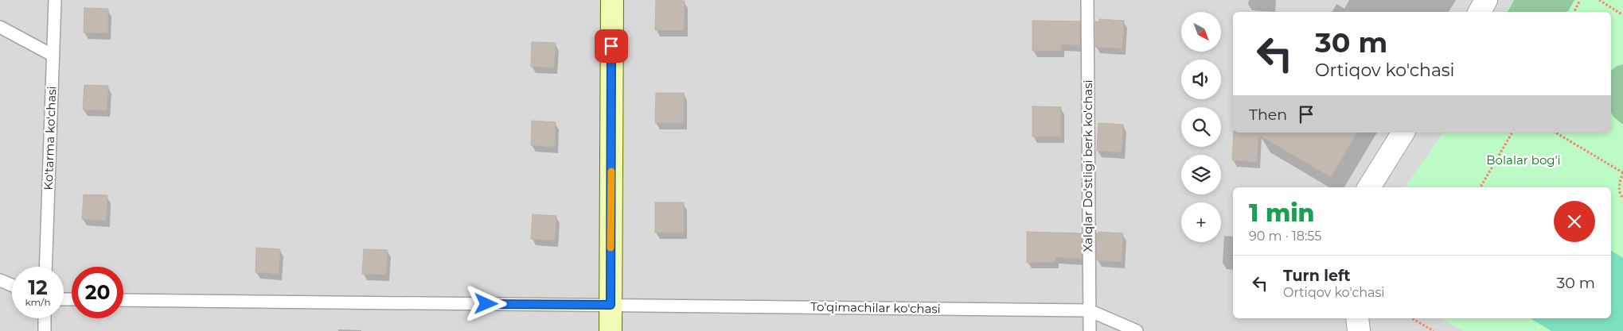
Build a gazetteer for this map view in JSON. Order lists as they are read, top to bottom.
{
  "streets": {
    "lane": ["Ko'tarma ko'chasi", "Xalqlar Do'stligi berk ko'chasi", "To'qimachilar ko'chasi"]
  },
  "crossings": [
    ["Xalqlar Do'stligi berk ko'chasi", "To'qimachilar ko'chasi"]
  ],
  "parks": ["Bolalar bog'i"],
  "north": "bottom right",
  "page": {
    "map_buttons": "+",
    "turn": ["30 m", "Ortiqov ko'chasi"],
    "then": "Then",
    "heading": ["1 min", "90 m · 18:55"],
    "list": [
      {
        "name": "Turn left",
        "note": "Ortiqov ko'chasi",
        "value": "30 m"
      }
    ],
    "speed": "12 km/h",
    "limit": "20"
  }
}
